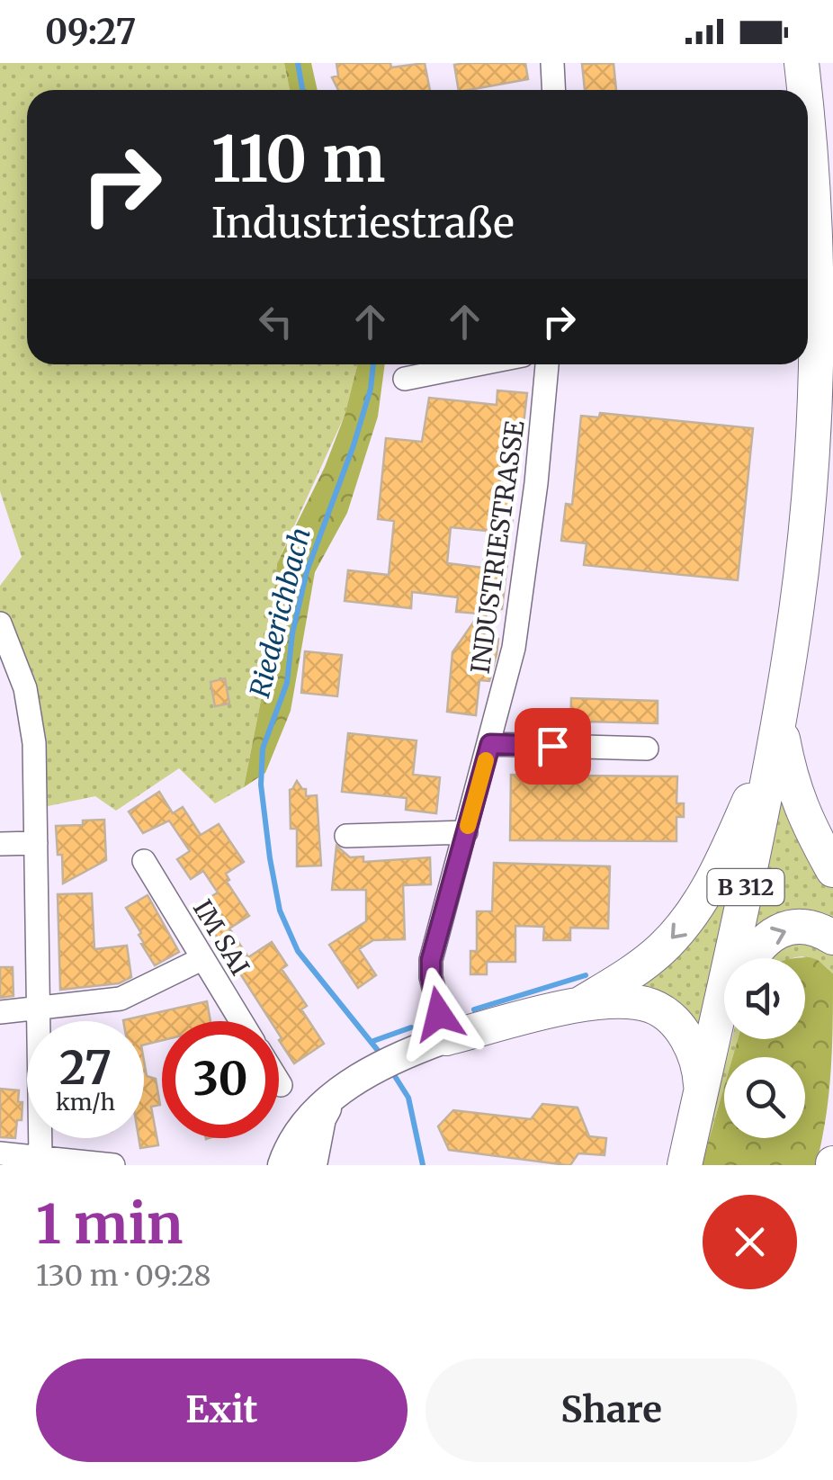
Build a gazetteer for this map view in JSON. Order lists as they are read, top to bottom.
{
  "streets": {
    "highway": ["B 312"],
    "street": ["INDUSTRIESTRASSE", "IM SAI"]
  },
  "water": ["Riederichbach"],
  "page": {
    "status": "09:27",
    "turn": ["110 m", "Industriestraße"],
    "speed": "27 km/h",
    "limit": "30",
    "heading": ["1 min", "130 m · 09:28"],
    "buttons": ["Exit", "Share"]
  }
}
